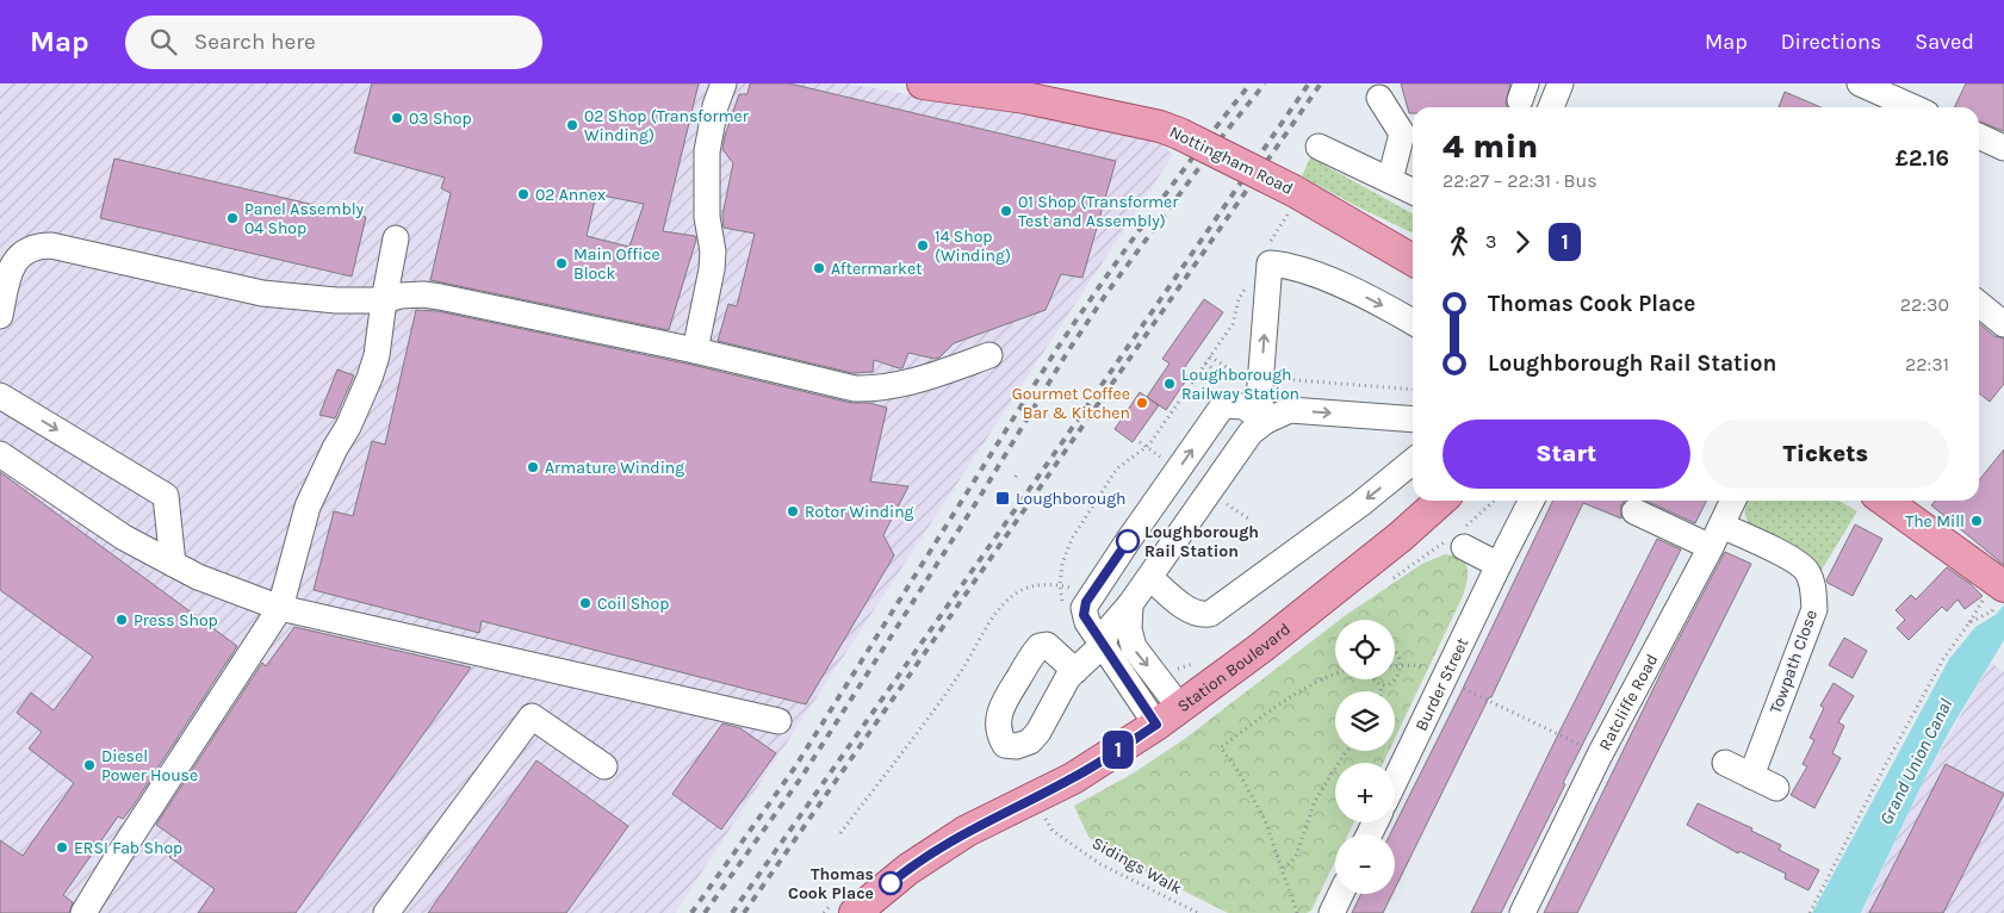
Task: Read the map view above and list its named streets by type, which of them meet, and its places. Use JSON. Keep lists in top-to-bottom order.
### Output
{
  "streets": {
    "main road": ["Nottingham Road", "Station Boulevard"],
    "street": ["Towpath Close", "Burder Street", "Ratcliffe Road"],
    "path": ["Sidings Walk"]
  },
  "crossings": [
    ["Towpath Close", "Ratcliffe Road"]
  ],
  "water": ["Grand Union Canal"],
  "places": {
    "other": [
      "03 Shop",
      "02 Shop (Transformer Winding)",
      "02 Annex",
      "01 Shop (Transformer Test and Assembly)",
      "Panel Assembly 04 Shop",
      "14 Shop (Winding)",
      "Main Office Block",
      "Aftermarket",
      "Loughborough Railway Station",
      "Gourmet Coffee Bar & Kitchen",
      "Armature Winding",
      "Rotor Winding",
      "The Mill",
      "Loughborough Rail Station",
      "Coil Shop",
      "Press Shop",
      "Diesel Power House",
      "ERSI Fab Shop",
      "Thomas Cook Place"
    ],
    "transit": ["Loughborough"]
  },
  "lines": ["bus line 1"],
  "page": {
    "header": "Map",
    "search": "Search here",
    "nav": ["Map", "Directions", "Saved"],
    "on_map": "1",
    "heading": ["4 min", "22:27 – 22:31 · Bus", "£2.16"],
    "legs": ["3", "1"],
    "list": [
      {
        "name": "Thomas Cook Place",
        "value": "22:30"
      },
      {
        "name": "Loughborough Rail Station",
        "value": "22:31"
      }
    ],
    "buttons": ["Start", "Tickets"],
    "map_buttons": ["+", "−"]
  }
}
